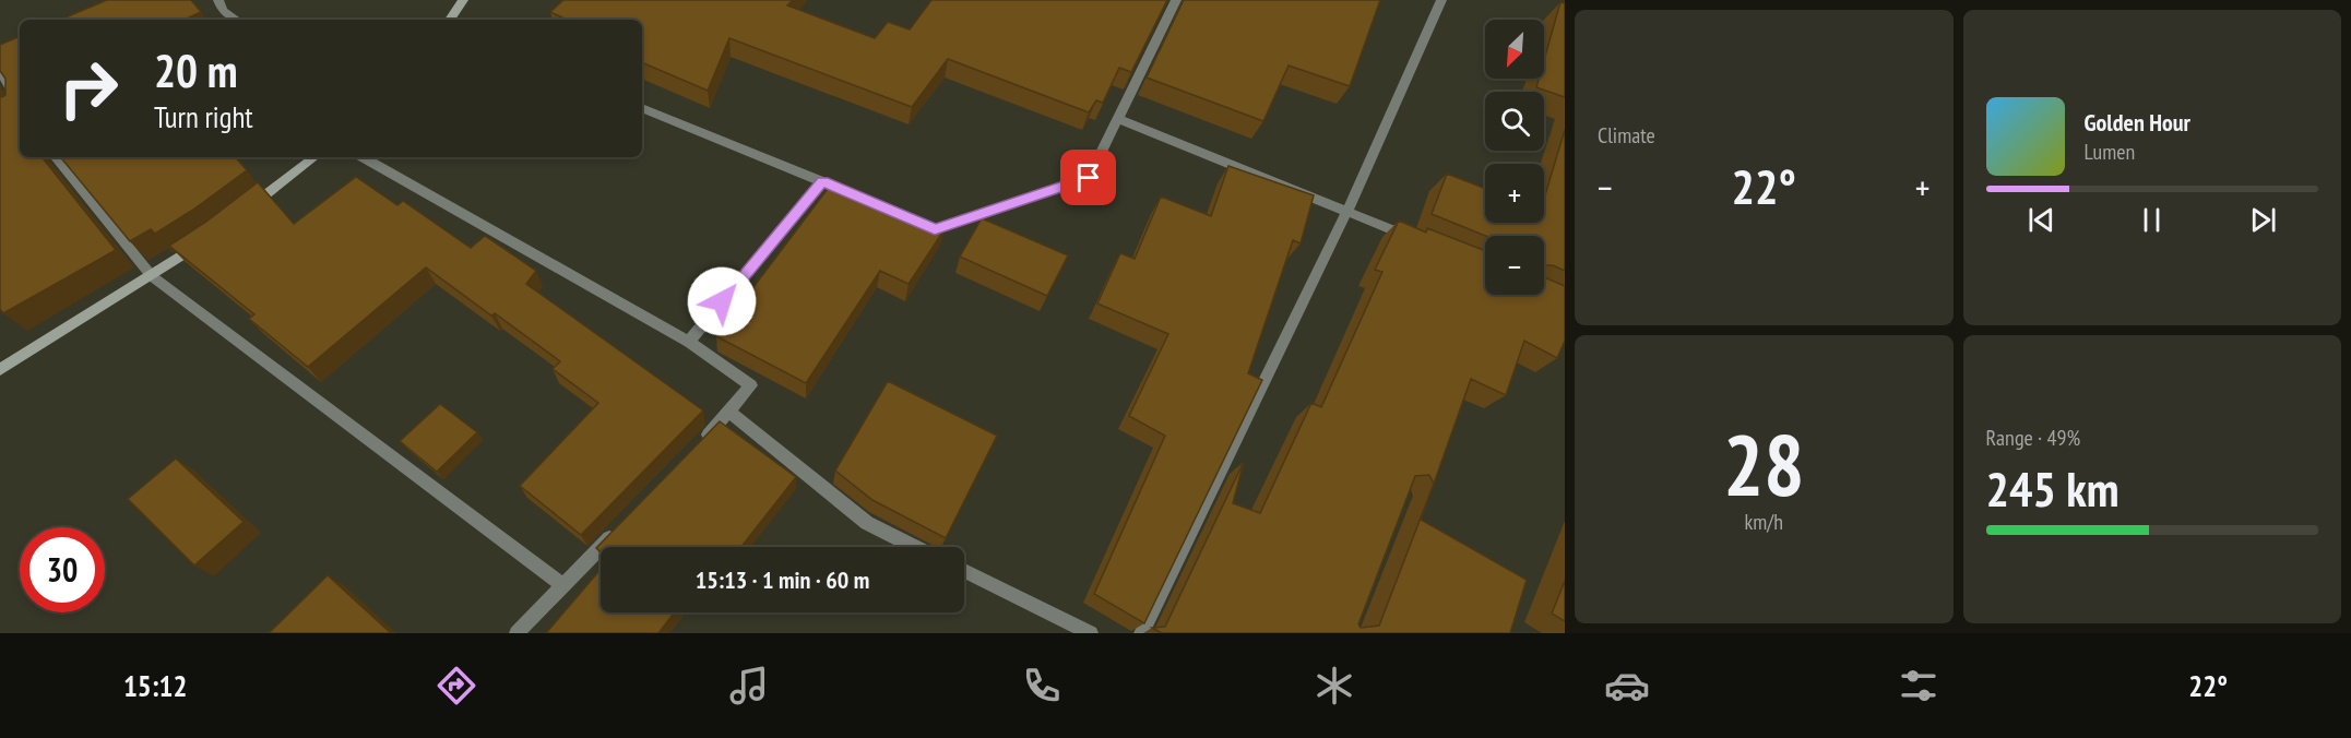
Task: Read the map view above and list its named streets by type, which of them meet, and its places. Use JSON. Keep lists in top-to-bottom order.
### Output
{
  "north": "bottom left",
  "page": {
    "tile": [
      "Climate",
      ["28", "km/h"],
      ["Range · 49%", "245 km"]
    ],
    "map_buttons": ["+", "−"],
    "turn": ["20 m", "Turn right"],
    "song": ["Golden Hour", "Lumen"],
    "heat": ["−", "22°", "+"],
    "limit": "30",
    "trip": "15:13 · 1 min · 60 m",
    "tabs": ["15:12", "22°"]
  }
}
